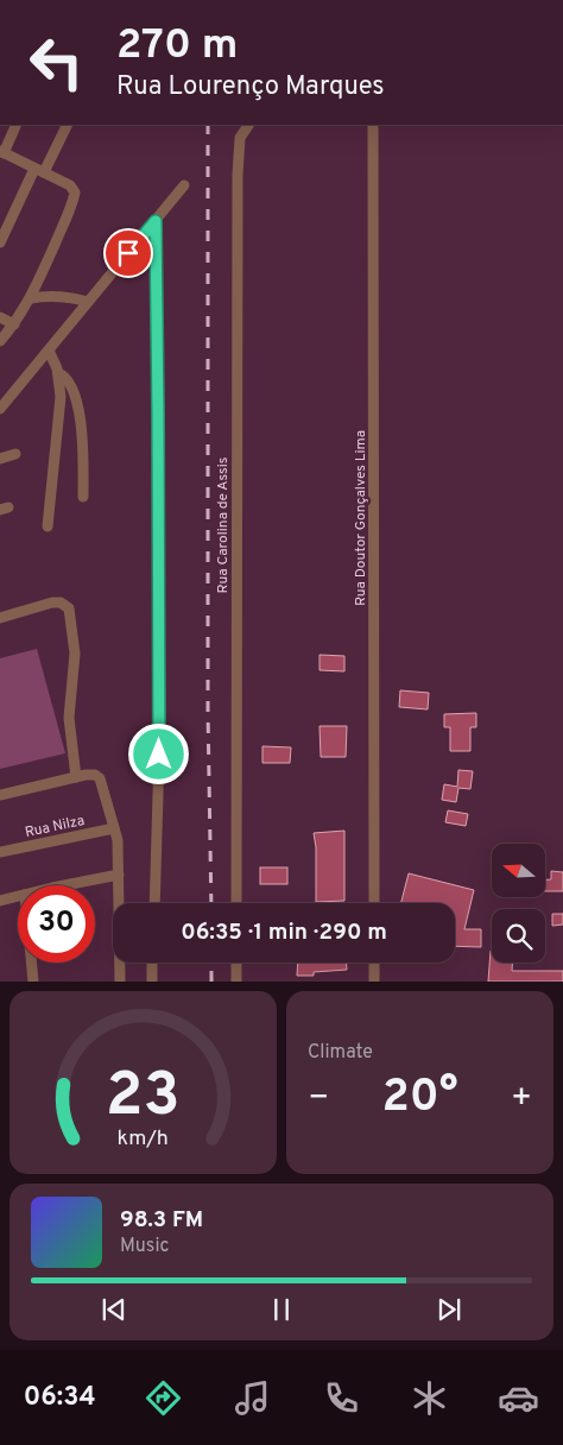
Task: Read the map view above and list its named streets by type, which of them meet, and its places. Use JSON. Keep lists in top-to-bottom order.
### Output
{
  "streets": {
    "street": ["Rua Doutor Gonçalves Lima", "Rua Carolina de Assis", "Rua Nilza"]
  },
  "north": "left",
  "page": {
    "turn": ["270 m", "Rua Lourenço Marques"],
    "limit": "30",
    "trip": "06:35 · 1 min · 290 m",
    "tile": "Climate",
    "heat": ["−", "20°", "+"],
    "song": ["98.3 FM", "Music"],
    "tabs": "06:34",
    "gauge": ["23", "km/h"]
  }
}
